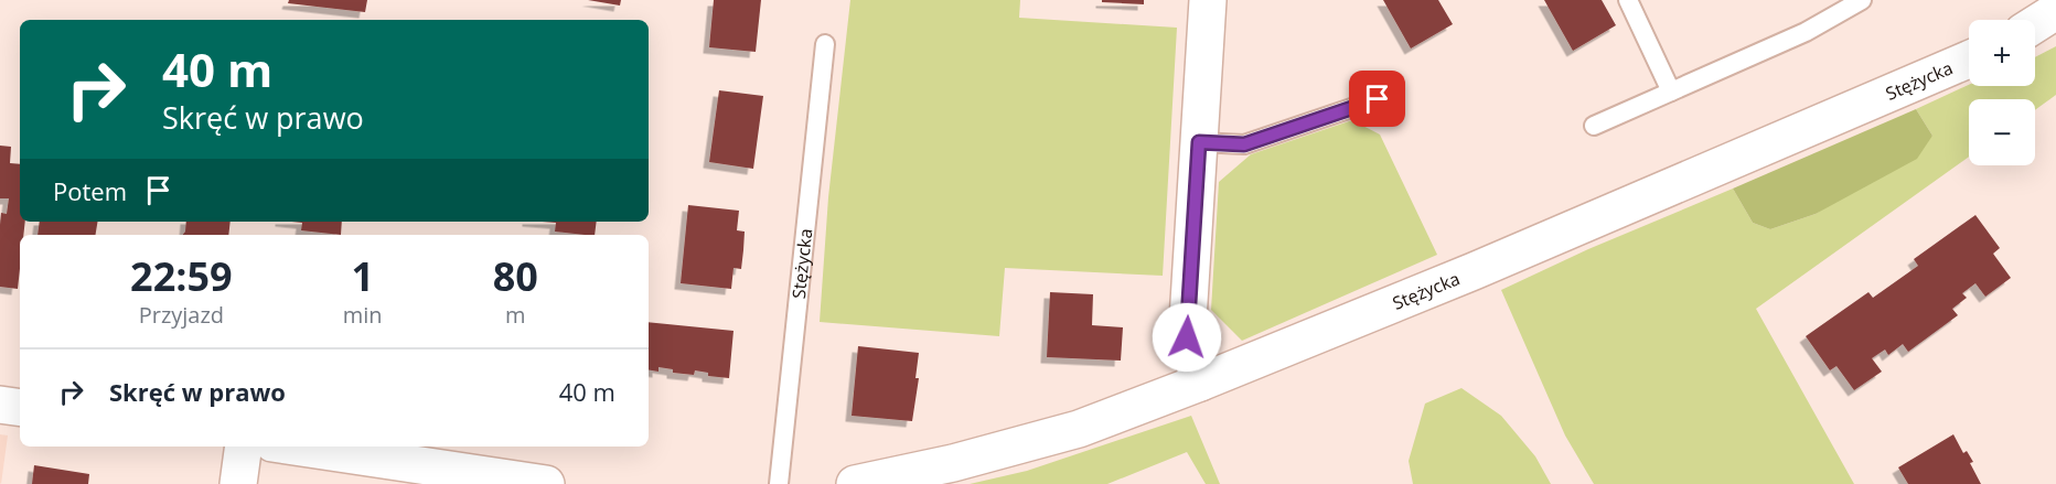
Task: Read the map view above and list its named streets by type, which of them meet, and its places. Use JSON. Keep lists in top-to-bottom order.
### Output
{
  "streets": {
    "street": ["Stężycka"]
  },
  "page": {
    "map_buttons": ["+", "−"],
    "turn": ["40 m", "Skręć w prawo"],
    "then": "Potem",
    "eta": [
      "22:59",
      "Przyjazd",
      "1",
      "min",
      "80",
      "m"
    ],
    "list": [
      {
        "name": "Skręć w prawo",
        "value": "40 m"
      }
    ]
  }
}
